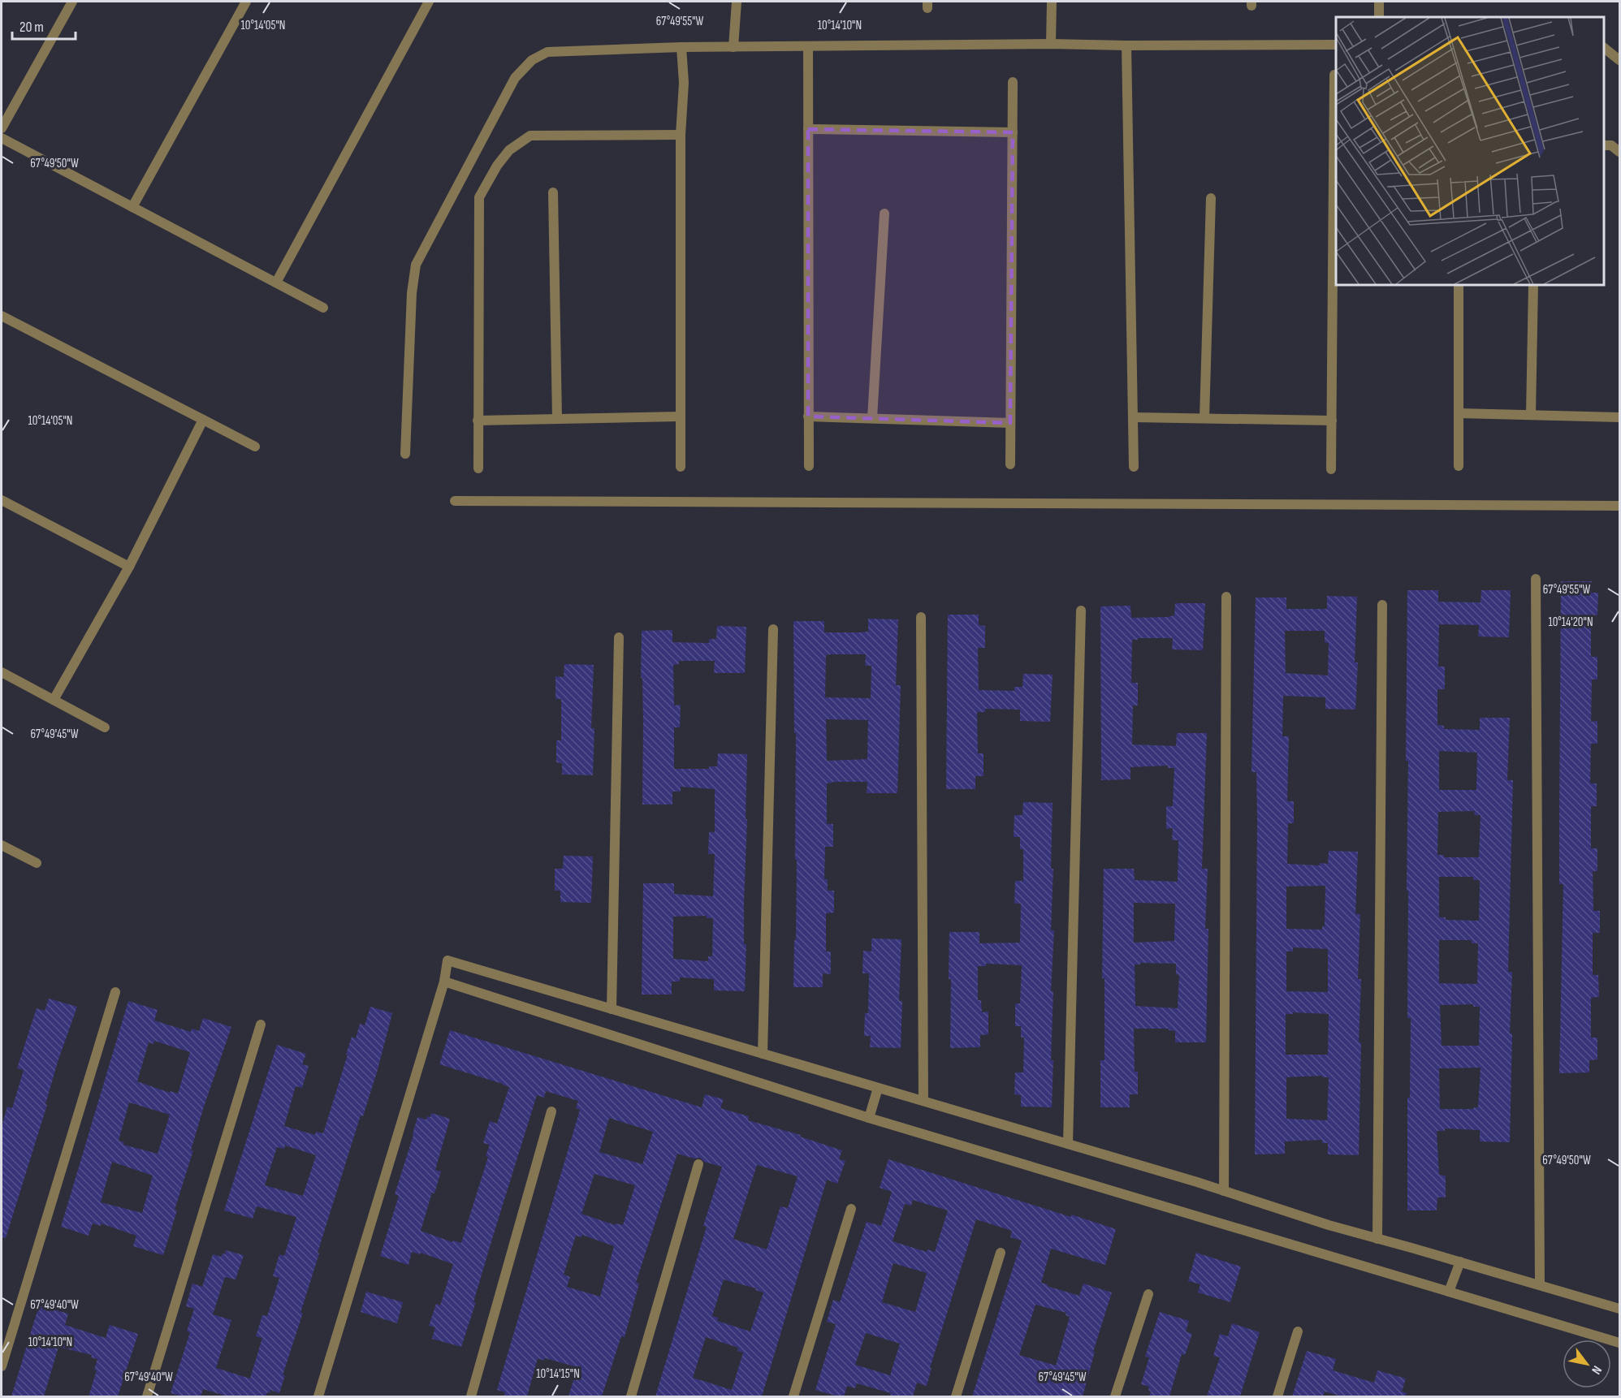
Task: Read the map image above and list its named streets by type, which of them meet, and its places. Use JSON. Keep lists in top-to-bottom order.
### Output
{
  "scale_bar": "20 m",
  "north": "bottom right",
  "coordinates": [
    "67°49'55\"W",
    "10°14'05\"N",
    "10°14'10\"N",
    "67°49'50\"W",
    "10°14'20\"N",
    "67°49'45\"W",
    "67°49'40\"W",
    "10°14'15\"N"
  ]
}
